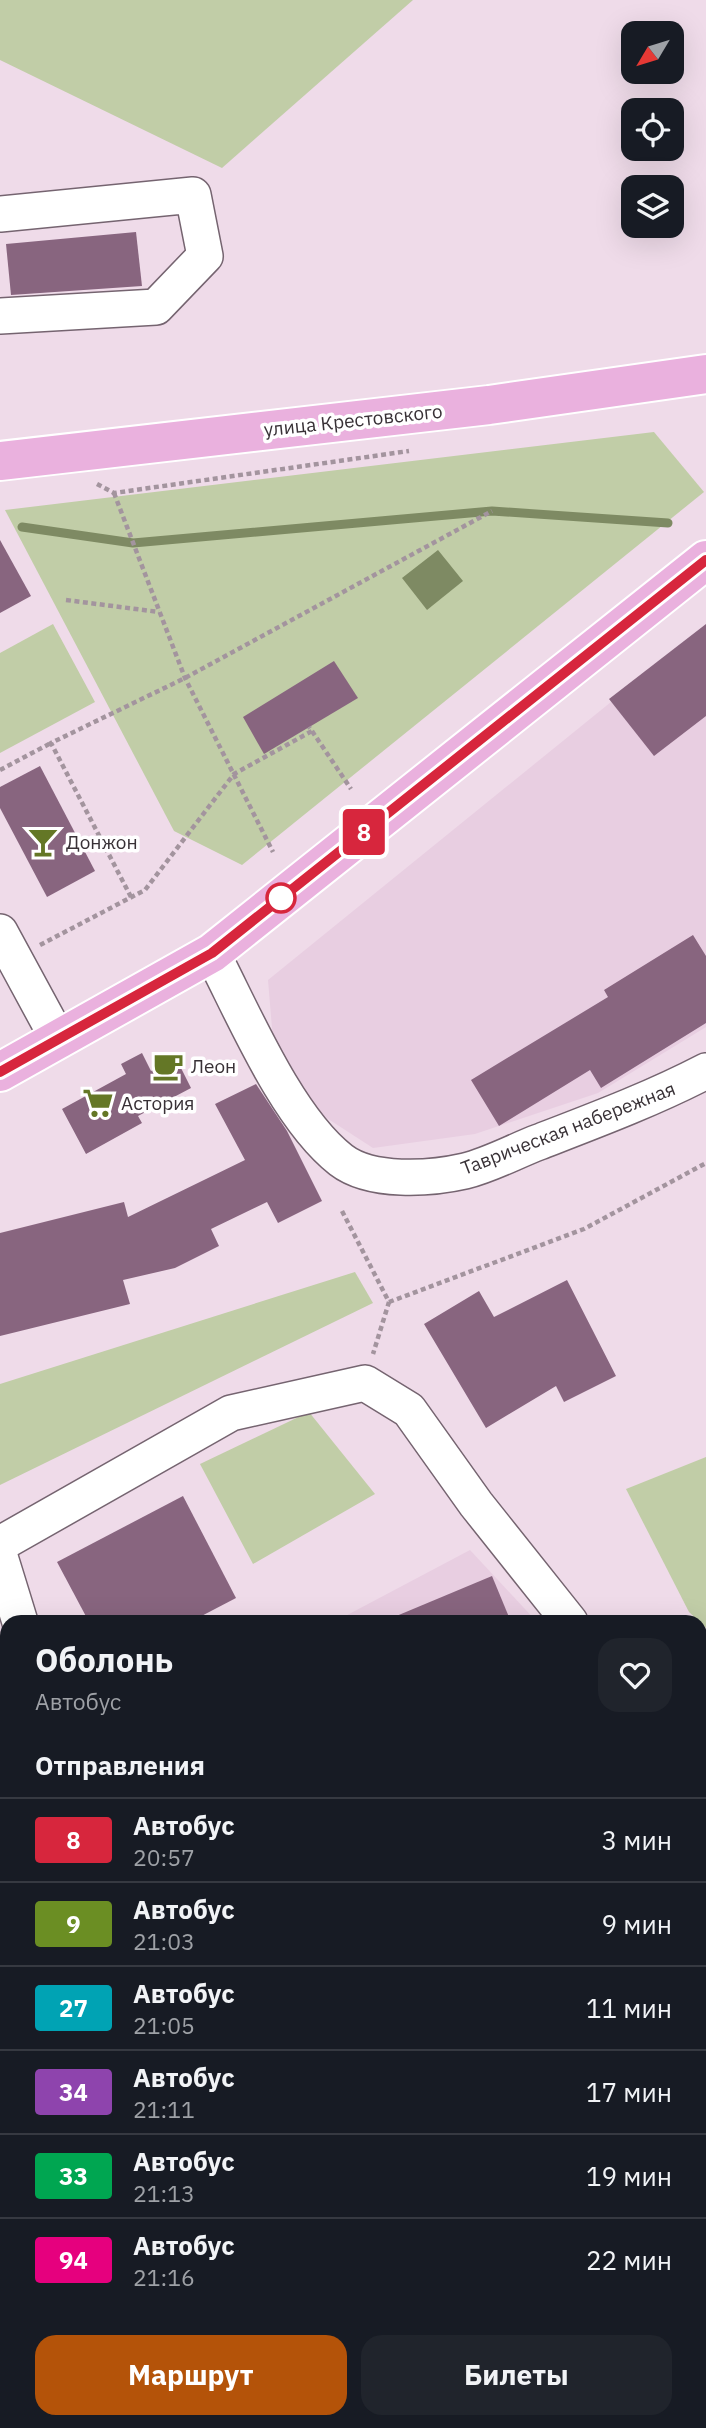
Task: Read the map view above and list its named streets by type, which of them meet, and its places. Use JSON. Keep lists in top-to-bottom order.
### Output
{
  "streets": {
    "main road": ["улица Крестовского"],
    "street": ["Таврическая набережная"]
  },
  "places": {
    "bar": ["Донжон"],
    "cafe": ["Леон"],
    "supermarket": ["Астория"]
  },
  "lines": ["bus line 8"],
  "north": "bottom left",
  "page": {
    "on_map": "8",
    "heading": [
      ["Оболонь", "Автобус"],
      "Отправления"
    ],
    "list": [
      {
        "mark": "8",
        "name": "Автобус",
        "note": "20:57",
        "value": "3 мин"
      },
      {
        "mark": "9",
        "name": "Автобус",
        "note": "21:03",
        "value": "9 мин"
      },
      {
        "mark": "27",
        "name": "Автобус",
        "note": "21:05",
        "value": "11 мин"
      },
      {
        "mark": "34",
        "name": "Автобус",
        "note": "21:11",
        "value": "17 мин"
      },
      {
        "mark": "33",
        "name": "Автобус",
        "note": "21:13",
        "value": "19 мин"
      },
      {
        "mark": "94",
        "name": "Автобус",
        "note": "21:16",
        "value": "22 мин"
      }
    ],
    "buttons": ["Маршрут", "Билеты"]
  }
}
